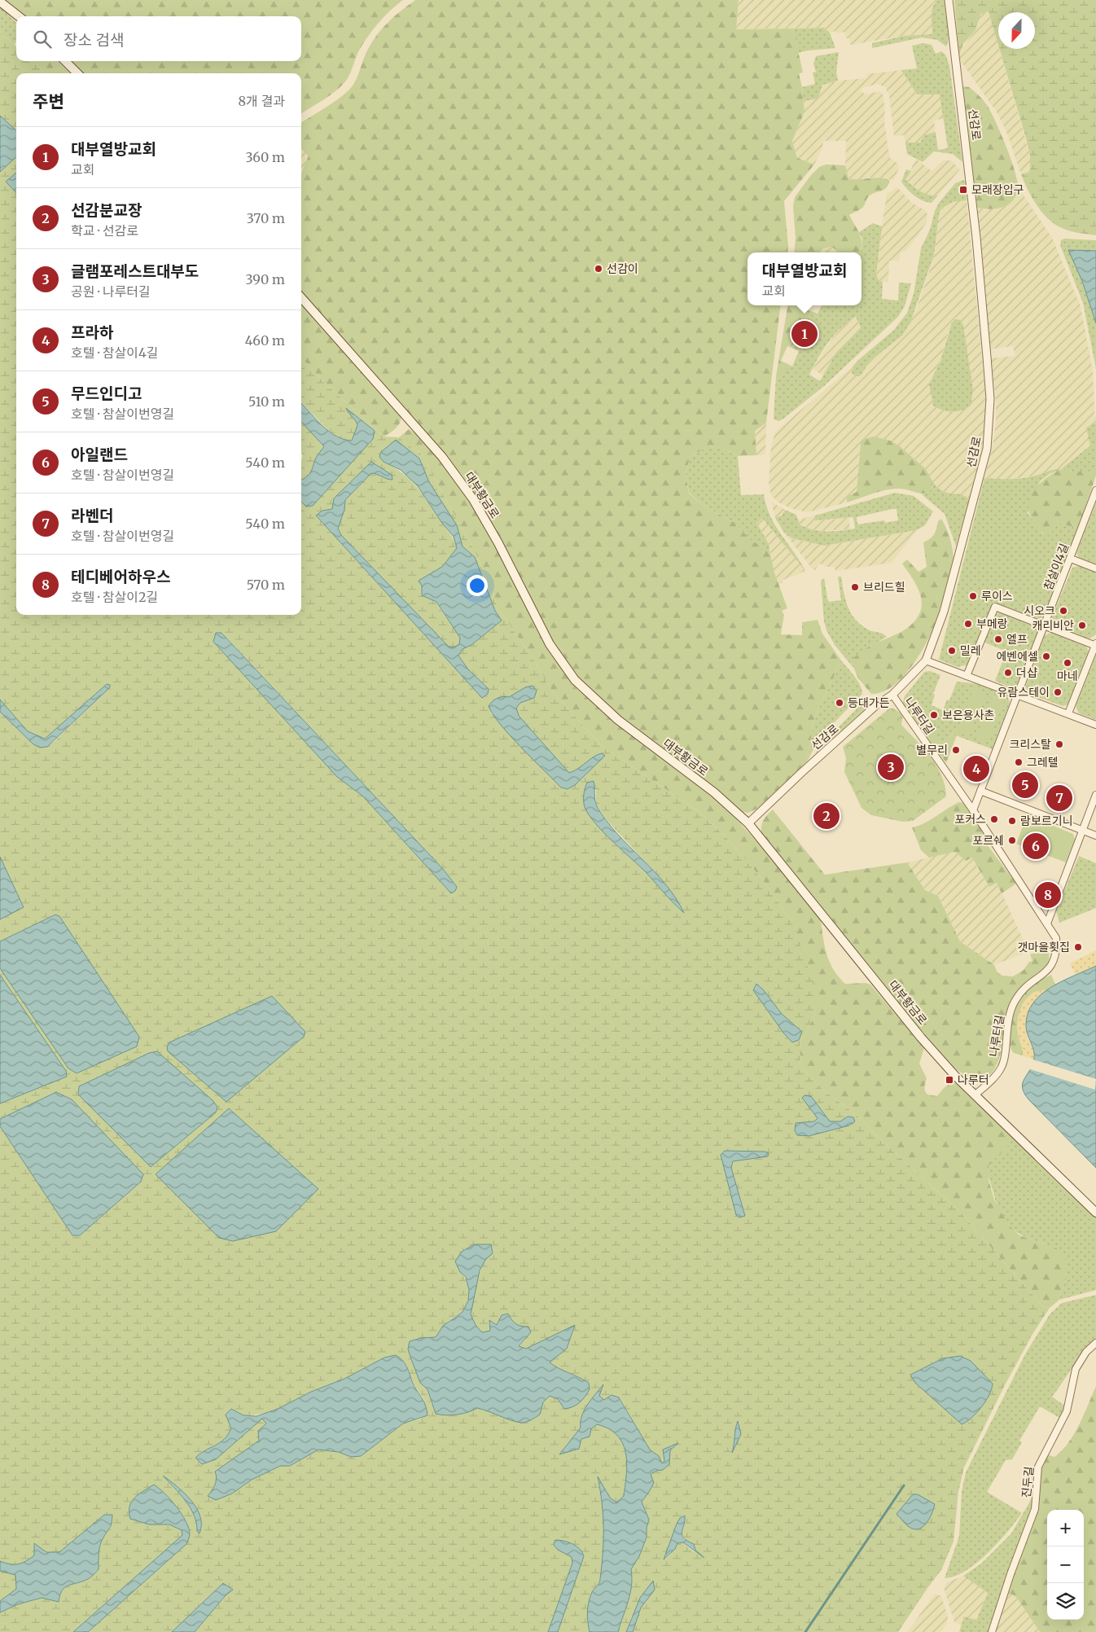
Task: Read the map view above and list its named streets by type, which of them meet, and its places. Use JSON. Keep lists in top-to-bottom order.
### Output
{
  "streets": {
    "main road": ["대부황금로"],
    "street": [
      "선감로",
      "참살이4길",
      "나루터길",
      "진두길"
    ]
  },
  "crossings": [
    ["선감로", "대부황금로"],
    ["선감로", "나루터길"],
    ["대부황금로", "나루터길"],
    ["참살이4길", "나루터길"]
  ],
  "places": {
    "transit": ["모래장입구", "나루터"],
    "other": [
      "선감이",
      "브리드힐",
      "루이스",
      "시오크",
      "부메랑",
      "캐리비안",
      "엘프",
      "밀레",
      "에벤에셀",
      "마네",
      "더샵",
      "유람스테이",
      "등대가든",
      "보은용사촌",
      "크리스탈",
      "별무리",
      "그레텔",
      "포커스",
      "람보르기니",
      "포르쉐",
      "갯마을횟집"
    ]
  },
  "north": "bottom",
  "page": {
    "search": "장소 검색",
    "heading": ["주변", "8개 결과"],
    "list": [
      {
        "mark": "1",
        "name": "대부열방교회",
        "note": "교회",
        "value": "360 m"
      },
      {
        "mark": "2",
        "name": "선감분교장",
        "note": "학교 · 선감로",
        "value": "370 m"
      },
      {
        "mark": "3",
        "name": "글램포레스트대부도",
        "note": "공원 · 나루터길",
        "value": "390 m"
      },
      {
        "mark": "4",
        "name": "프라하",
        "note": "호텔 · 참살이4길",
        "value": "460 m"
      },
      {
        "mark": "5",
        "name": "무드인디고",
        "note": "호텔 · 참살이번영길",
        "value": "510 m"
      },
      {
        "mark": "6",
        "name": "아일랜드",
        "note": "호텔 · 참살이번영길",
        "value": "540 m"
      },
      {
        "mark": "7",
        "name": "라벤더",
        "note": "호텔 · 참살이번영길",
        "value": "540 m"
      },
      {
        "mark": "8",
        "name": "테디베어하우스",
        "note": "호텔 · 참살이2길",
        "value": "570 m"
      }
    ],
    "popup": ["대부열방교회", "교회"],
    "pins": [
      "1",
      "3",
      "4",
      "5",
      "7",
      "2",
      "6",
      "8"
    ],
    "map_buttons": ["+", "−"]
  }
}
